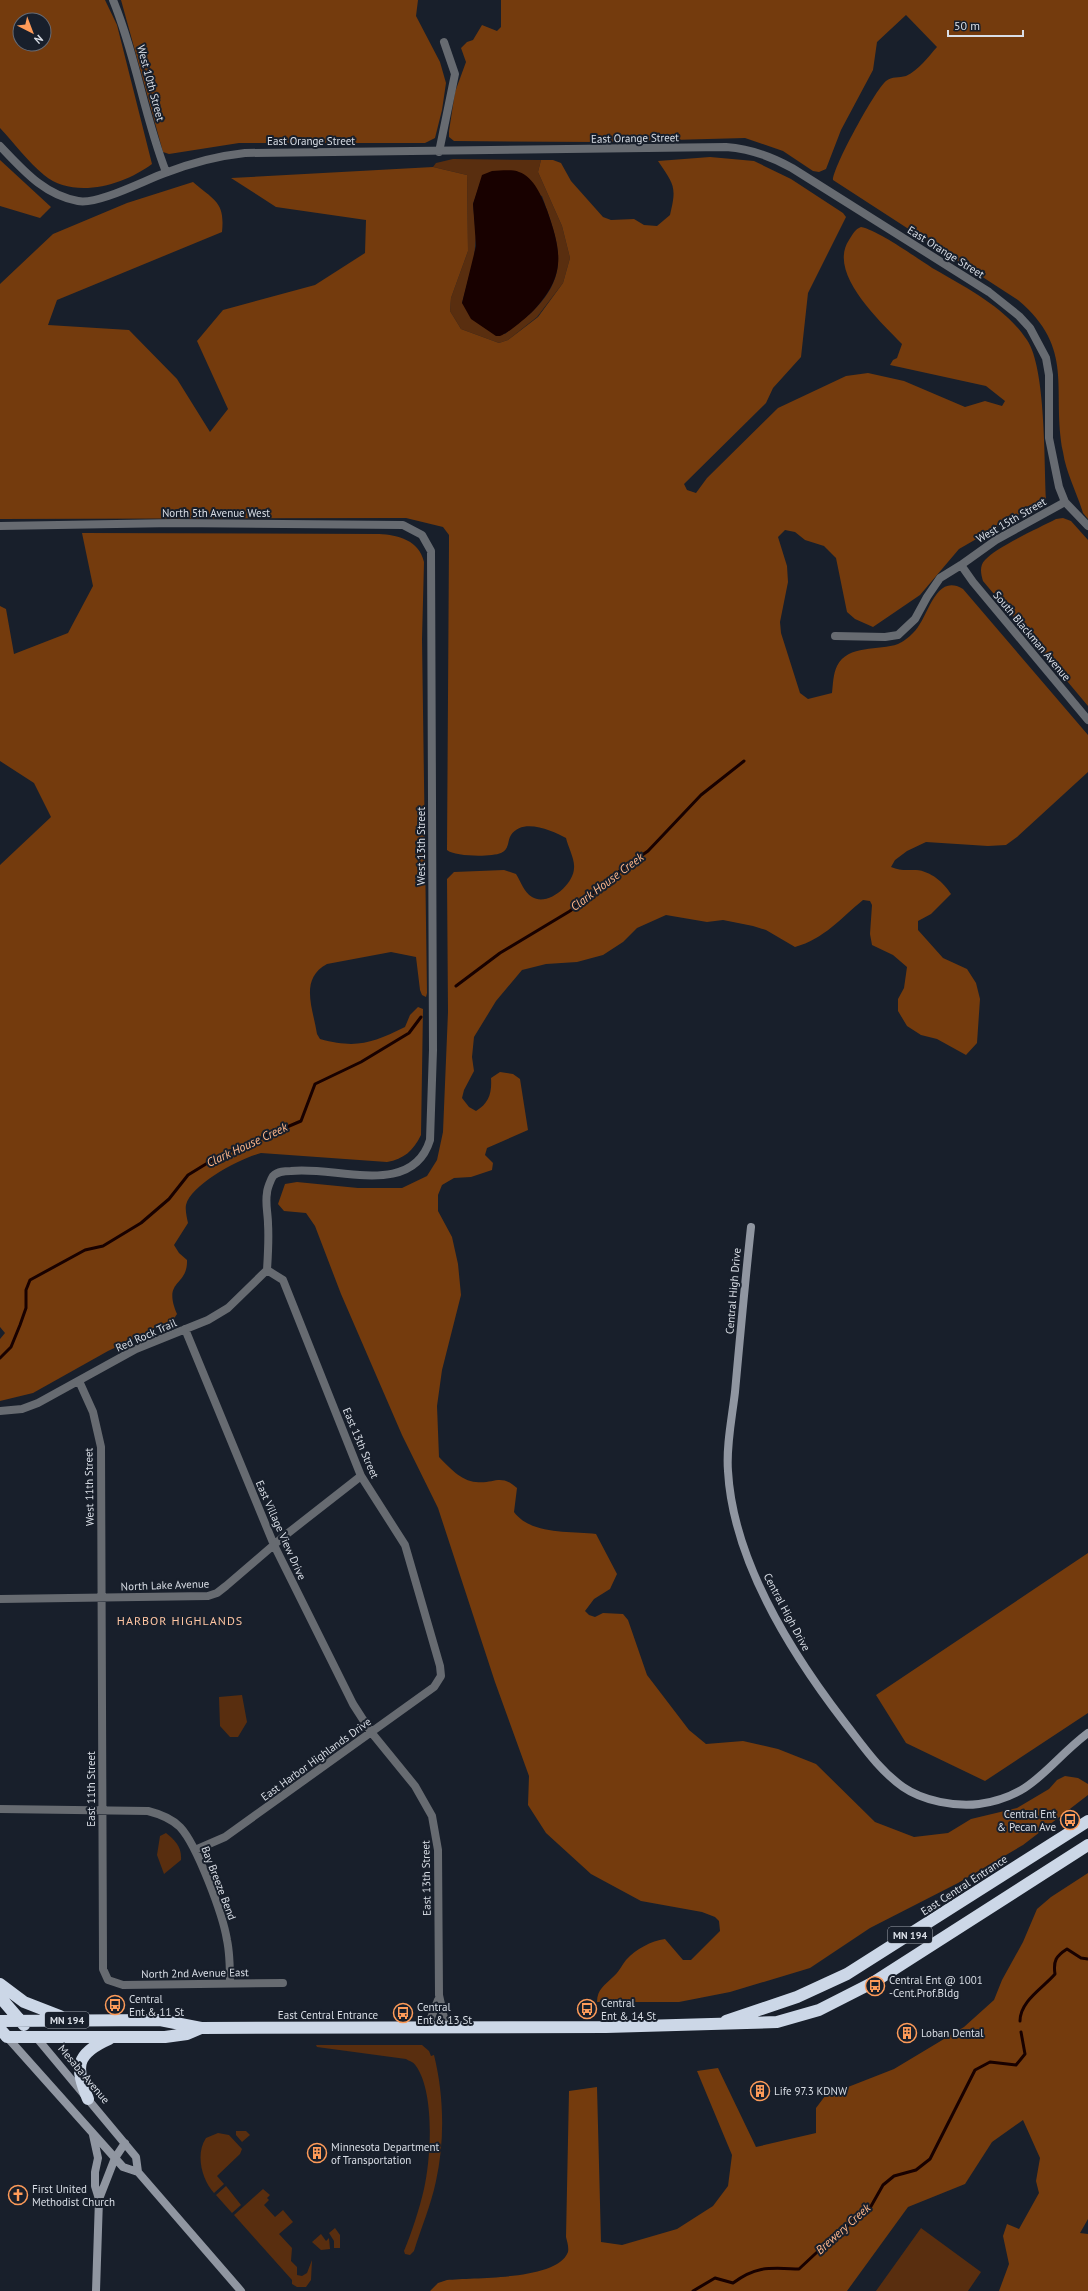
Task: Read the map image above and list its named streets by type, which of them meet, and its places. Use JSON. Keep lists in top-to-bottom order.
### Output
{
  "streets": {
    "highway": ["East Central Entrance", "MN 194", "Mesaba Avenue"],
    "street": [
      "West 10th Street",
      "East Orange Street",
      "North 5th Avenue West",
      "West 15th Street",
      "South Blackman Avenue",
      "West 13th Street",
      "Central High Drive",
      "Red Rock Trail",
      "East 13th Street",
      "West 11th Street",
      "East Village View Drive",
      "North Lake Avenue",
      "East Harbor Highlands Drive",
      "East 11th Street",
      "Bay Breeze Bend",
      "North 2nd Avenue East"
    ]
  },
  "crossings": [
    ["West 10th Street", "East Orange Street"],
    ["East Orange Street", "West 15th Street"],
    ["North 5th Avenue West", "West 13th Street"],
    ["West 15th Street", "South Blackman Avenue"],
    ["West 13th Street", "Red Rock Trail"],
    ["West 13th Street", "East 13th Street"],
    ["Red Rock Trail", "East 13th Street"],
    ["Red Rock Trail", "West 11th Street"],
    ["Red Rock Trail", "East Village View Drive"],
    ["East 13th Street", "East Village View Drive"],
    ["East 13th Street", "North Lake Avenue"],
    ["East 13th Street", "East Harbor Highlands Drive"],
    ["East 13th Street", "East Central Entrance"],
    ["West 11th Street", "North Lake Avenue"],
    ["West 11th Street", "East 11th Street"],
    ["East Village View Drive", "North Lake Avenue"],
    ["East Village View Drive", "East Harbor Highlands Drive"],
    ["North Lake Avenue", "East 11th Street"],
    ["East Harbor Highlands Drive", "Bay Breeze Bend"],
    ["East 11th Street", "Bay Breeze Bend"],
    ["East 11th Street", "North 2nd Avenue East"],
    ["Bay Breeze Bend", "North 2nd Avenue East"],
    ["East Central Entrance", "MN 194"],
    ["East Central Entrance", "Mesaba Avenue"]
  ],
  "districts": ["HARBOR HIGHLANDS"],
  "water": ["Clark House Creek", "Brewery Creek"],
  "places": {
    "bus stop": [
      "Central Ent & Pecan Ave",
      "Central Ent @ 1001 -Cent.Prof.Bldg",
      "Central Ent & 11 St",
      "Central Ent & 14 St",
      "Central Ent & 13 St"
    ],
    "building": ["Loban Dental", "Life 97.3 KDNW", "Minnesota Department of Transportation"],
    "church": ["First United Methodist Church"]
  },
  "scale_bar": "50 m",
  "north": "bottom right"
}
